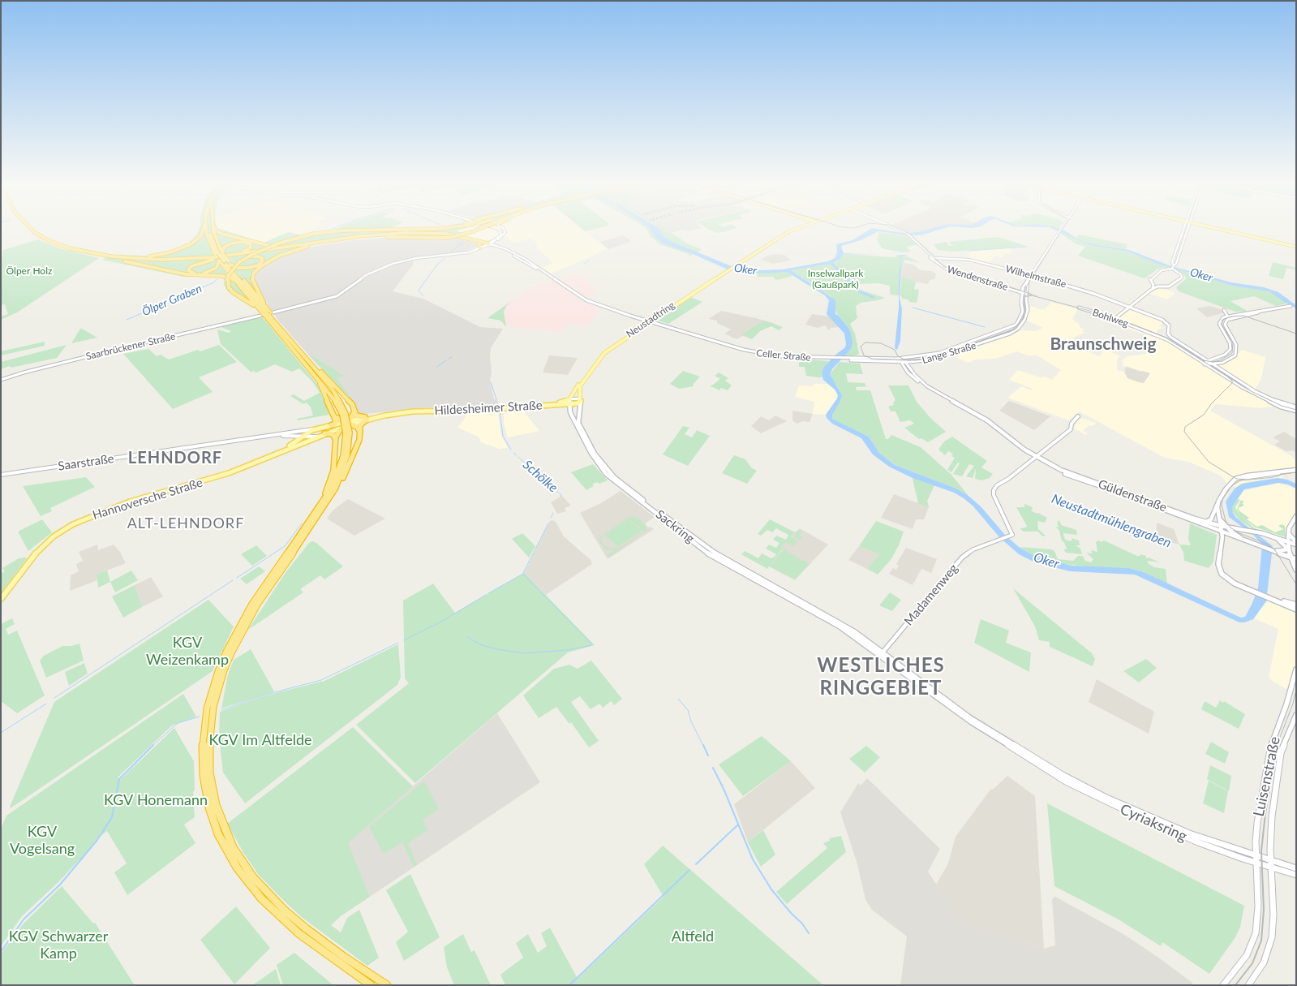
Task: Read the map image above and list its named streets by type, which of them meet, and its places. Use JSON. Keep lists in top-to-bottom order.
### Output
{
  "streets": {
    "main road": [
      "Wilhelmstraße",
      "Wendenstraße",
      "Bohlweg",
      "Neustadtring",
      "Lange Straße",
      "Celler Straße",
      "Hildesheimer Straße",
      "Güldenstraße",
      "Hannoversche Straße",
      "Sackring",
      "Luisenstraße",
      "Cyriaksring"
    ],
    "street": ["Saarbrückener Straße", "Saarstraße", "Madamenweg"]
  },
  "crossings": [
    ["Wilhelmstraße", "Bohlweg"],
    ["Neustadtring", "Celler Straße"],
    ["Saarbrückener Straße", "Celler Straße"],
    ["Lange Straße", "Celler Straße"],
    ["Lange Straße", "Güldenstraße"],
    ["Celler Straße", "Güldenstraße"],
    ["Hildesheimer Straße", "Hannoversche Straße"],
    ["Saarstraße", "Hannoversche Straße"],
    ["Luisenstraße", "Cyriaksring"]
  ],
  "districts": [
    "Braunschweig",
    "LEHNDORF",
    "ALT-LEHNDORF",
    "WESTLICHES RINGGEBIET"
  ],
  "water": [
    "Oker",
    "Ölper Graben",
    "Schölke",
    "Neustadtmühlengraben"
  ],
  "parks": [
    "Ölper Holz",
    "Inselwallpark (Gaußpark)",
    "KGV Weizenkamp",
    "KGV Im Altfelde",
    "KGV Honemann",
    "KGV Vogelsang",
    "KGV Schwarzer Kamp",
    "Altfeld"
  ]
}
